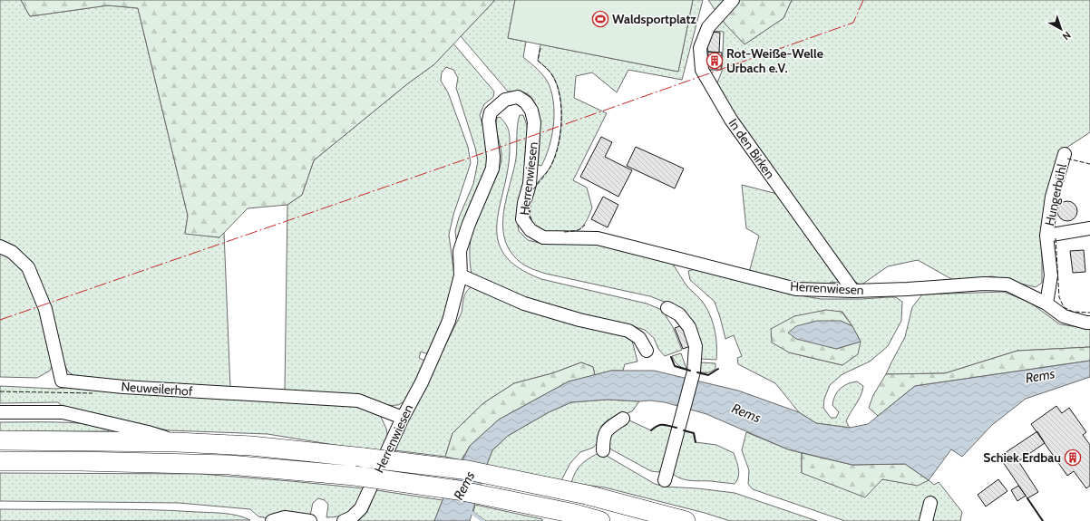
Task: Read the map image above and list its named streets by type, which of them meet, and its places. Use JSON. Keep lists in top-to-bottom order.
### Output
{
  "streets": {
    "street": [
      "In den Birken",
      "Herrenwiesen",
      "Hungerbühl",
      "Neuweilerhof"
    ]
  },
  "crossings": [
    ["In den Birken", "Herrenwiesen"],
    ["Herrenwiesen", "Hungerbühl"],
    ["Herrenwiesen", "Neuweilerhof"]
  ],
  "water": ["Rems"],
  "places": {
    "sports": ["Waldsportplatz"],
    "building": ["Rot-Weiße-Welle Urbach e.V.", "Schiek Erdbau"]
  },
  "north": "bottom right"
}
